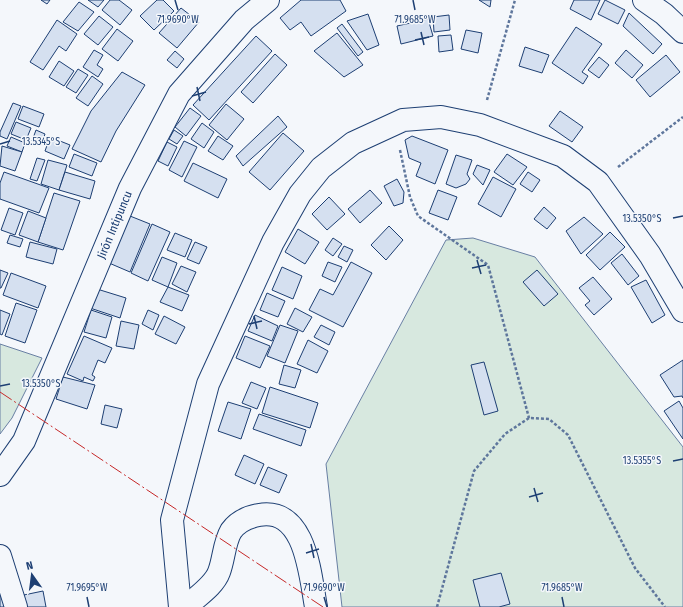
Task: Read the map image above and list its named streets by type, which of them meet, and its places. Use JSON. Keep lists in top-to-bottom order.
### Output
{
  "streets": {
    "street": ["Jirón Intipuncu"]
  },
  "north": "top",
  "coordinates": [
    "71.9690°W",
    "71.9685°W",
    "13.5345°S",
    "13.5350°S",
    "13.5355°S",
    "71.9695°W"
  ]
}
